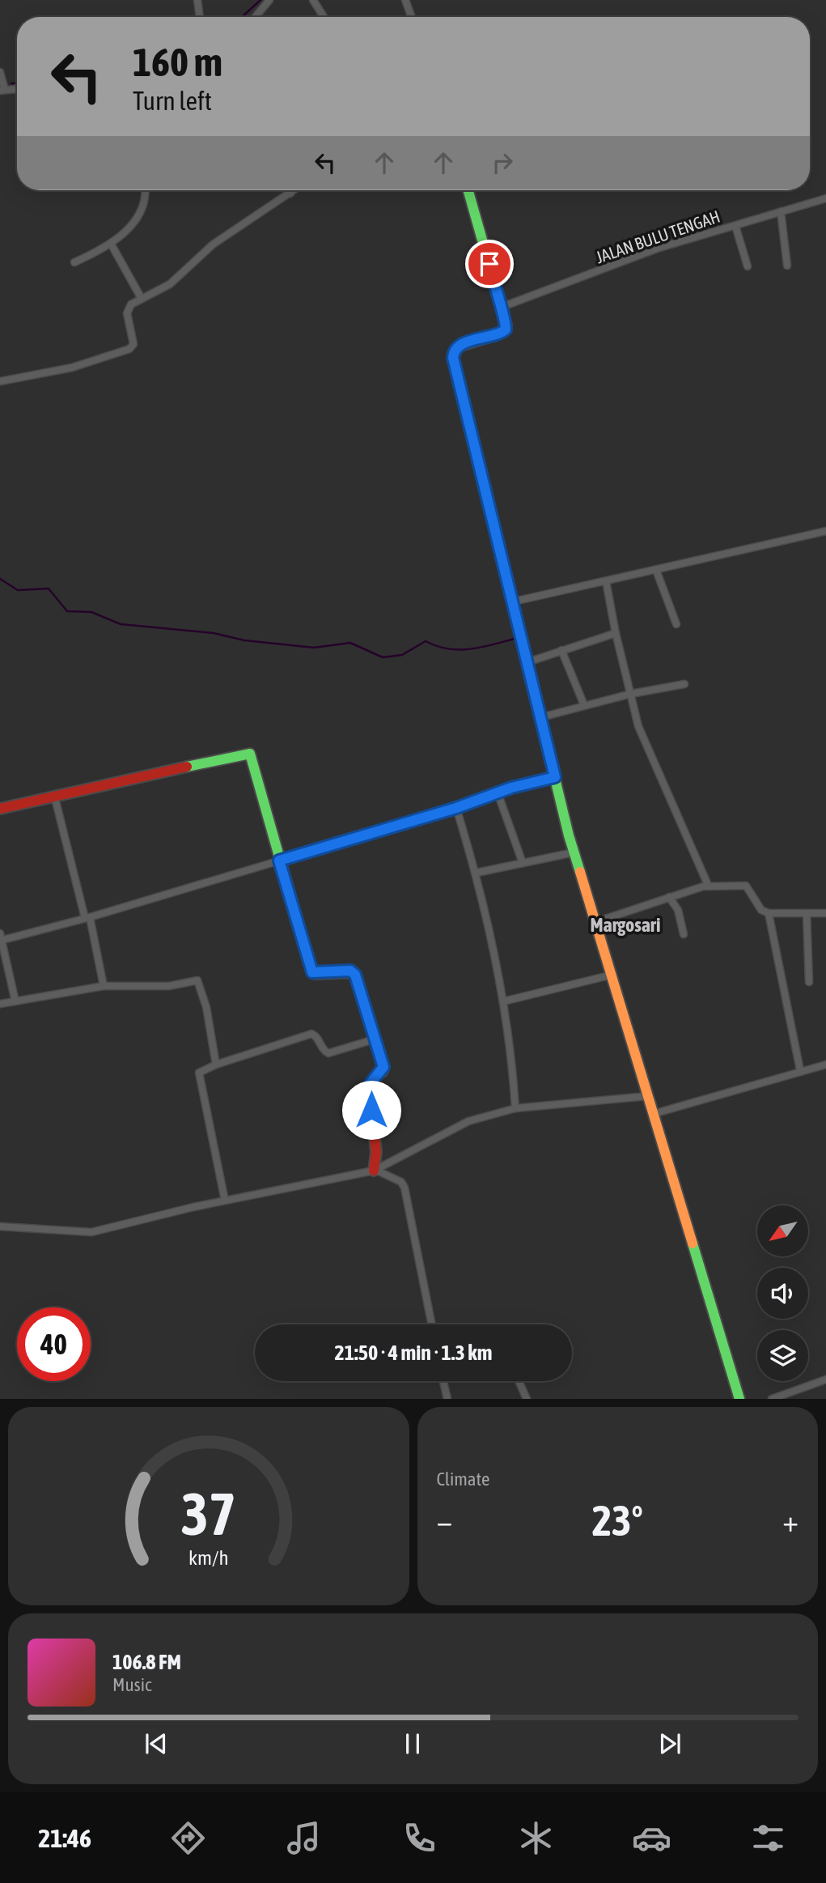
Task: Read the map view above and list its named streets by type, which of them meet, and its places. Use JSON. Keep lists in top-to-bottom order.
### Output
{
  "streets": {
    "street": ["JALAN BULU TENGAH"]
  },
  "districts": ["Margosari"],
  "north": "bottom left",
  "page": {
    "turn": ["160 m", "Turn left"],
    "limit": "40",
    "trip": "21:50 · 4 min · 1.3 km",
    "tile": "Climate",
    "heat": ["−", "23°", "+"],
    "song": ["106.8 FM", "Music"],
    "tabs": "21:46",
    "gauge": ["37", "km/h"]
  }
}
